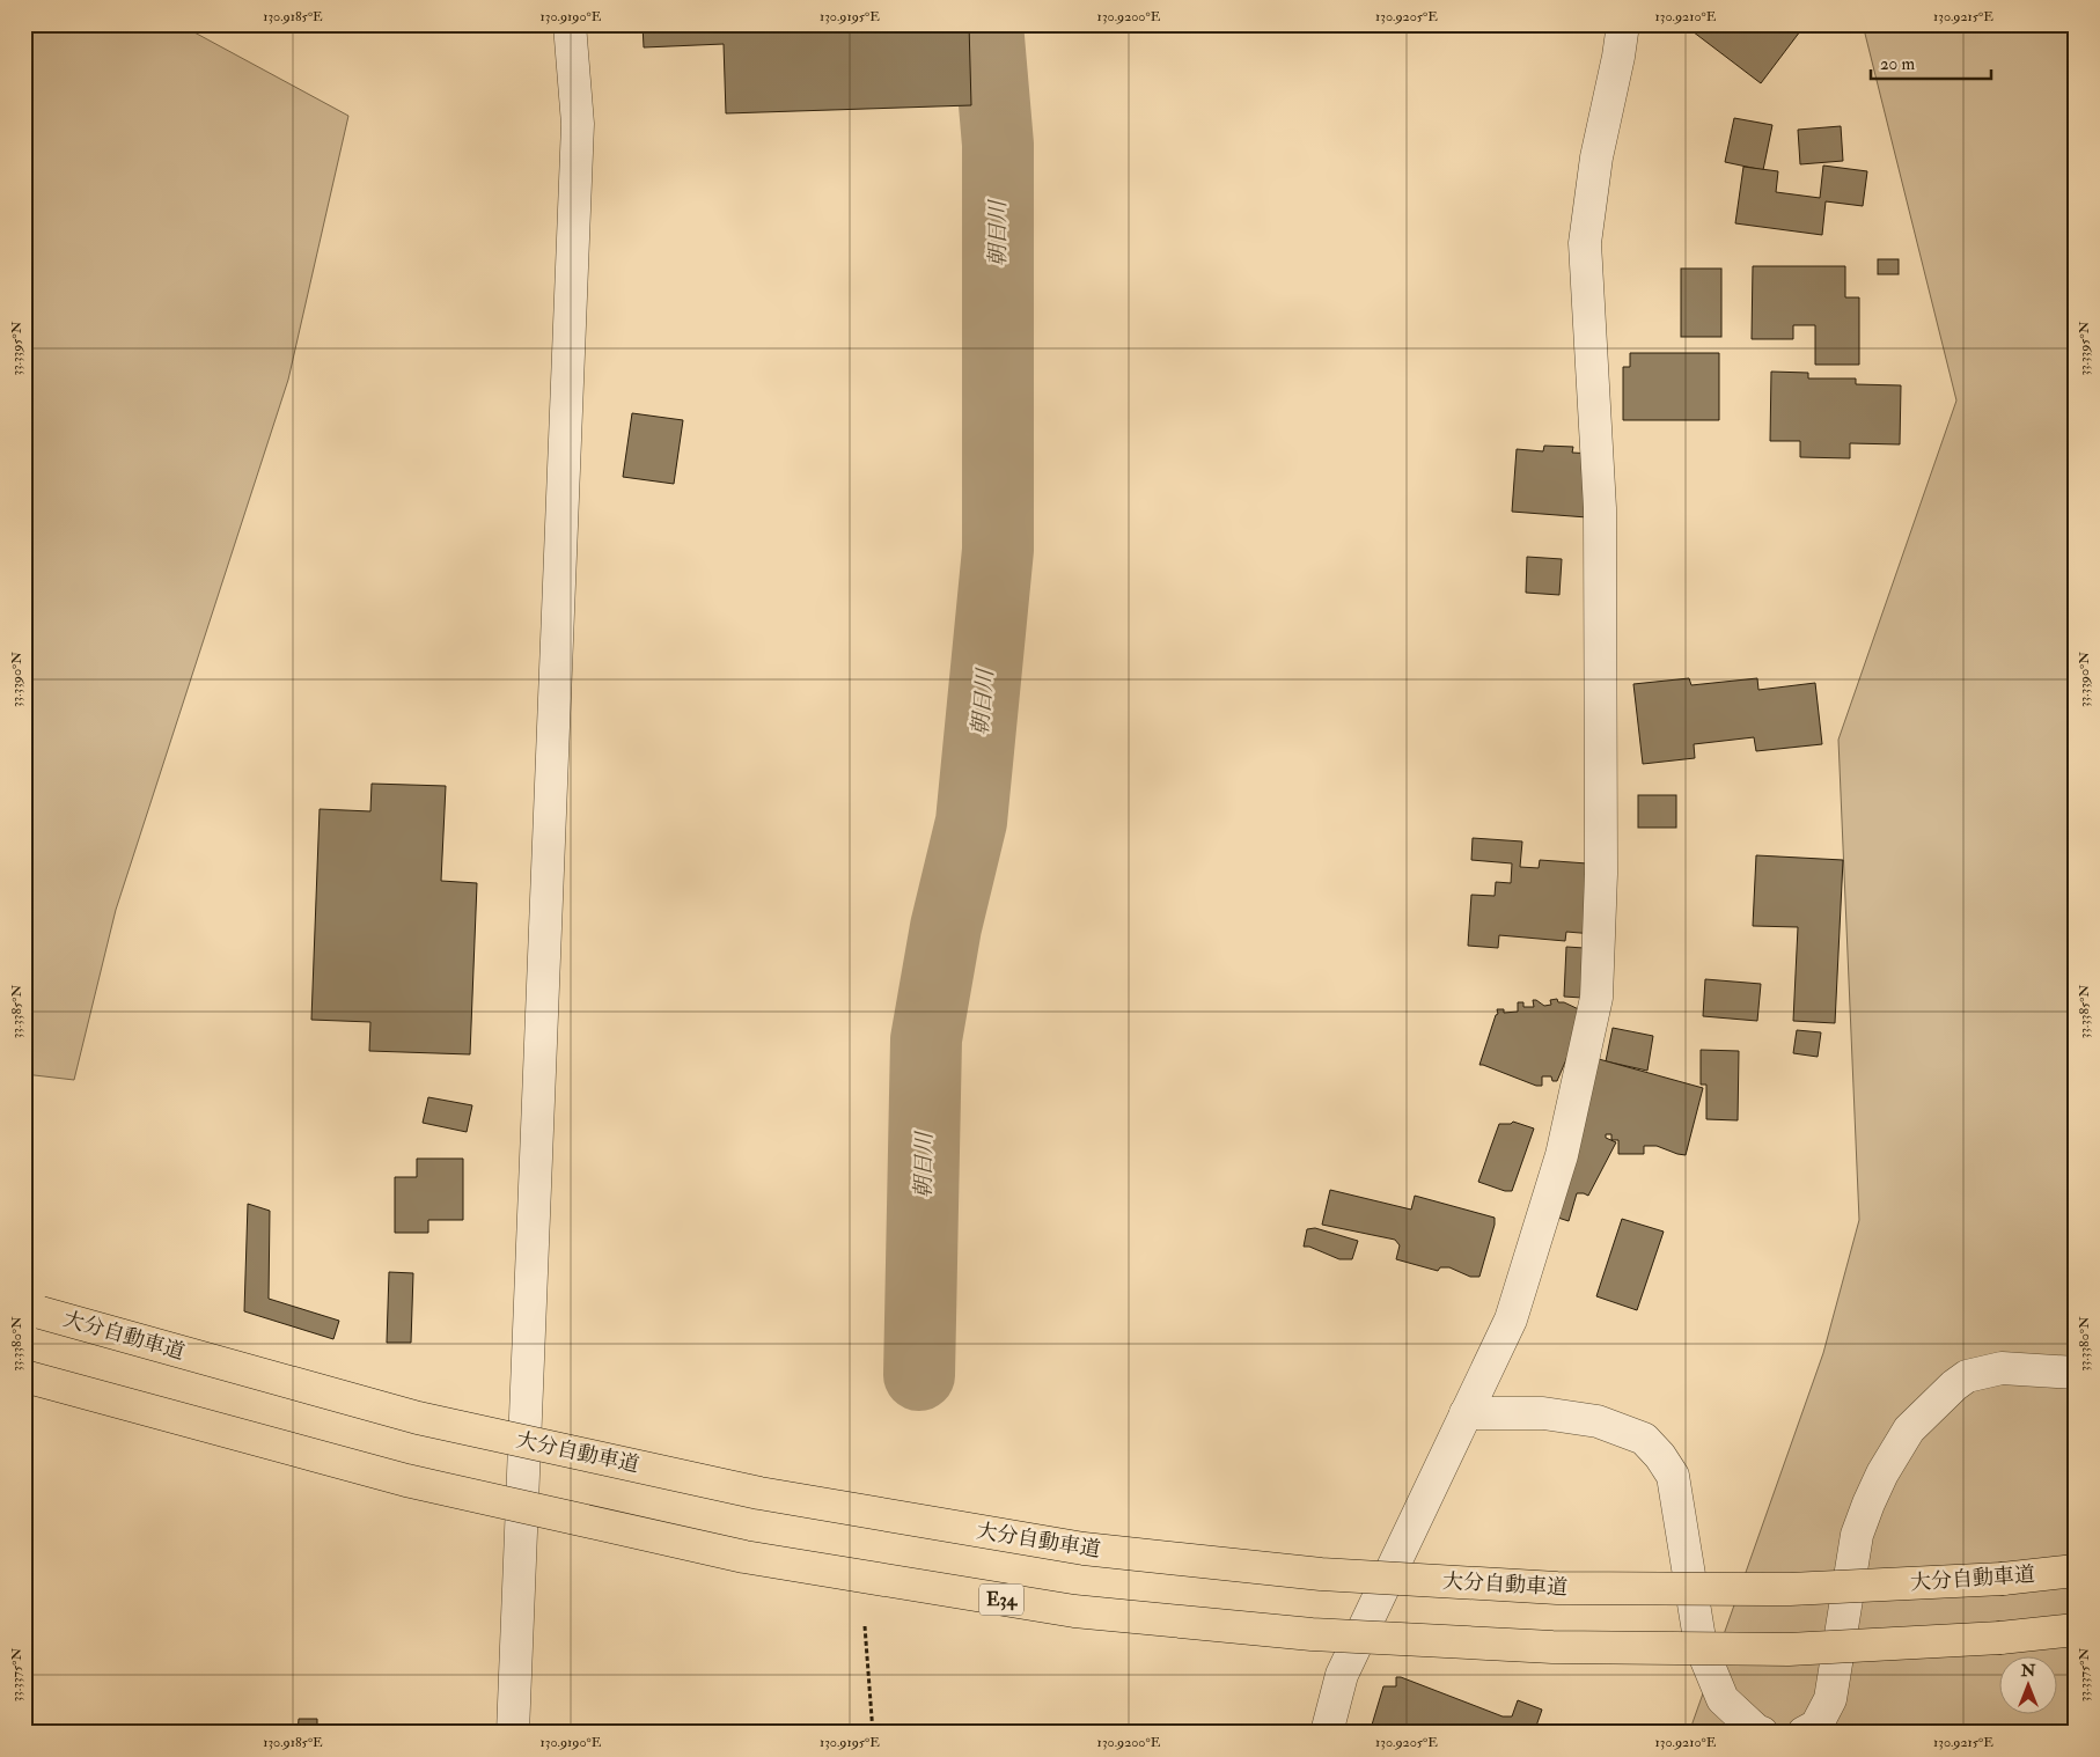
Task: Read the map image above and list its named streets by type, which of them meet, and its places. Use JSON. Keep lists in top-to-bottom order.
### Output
{
  "streets": {
    "highway": ["大分自動車道", "E34"]
  },
  "water": ["朝日川"],
  "scale_bar": "20 m",
  "north": "top",
  "coordinates": [
    "130.9185°E",
    "130.9190°E",
    "130.9195°E",
    "130.9200°E",
    "130.9205°E",
    "130.9210°E",
    "130.9215°E",
    "33.3395°N",
    "33.3390°N",
    "33.3385°N",
    "33.3380°N",
    "33.3375°N"
  ]
}
